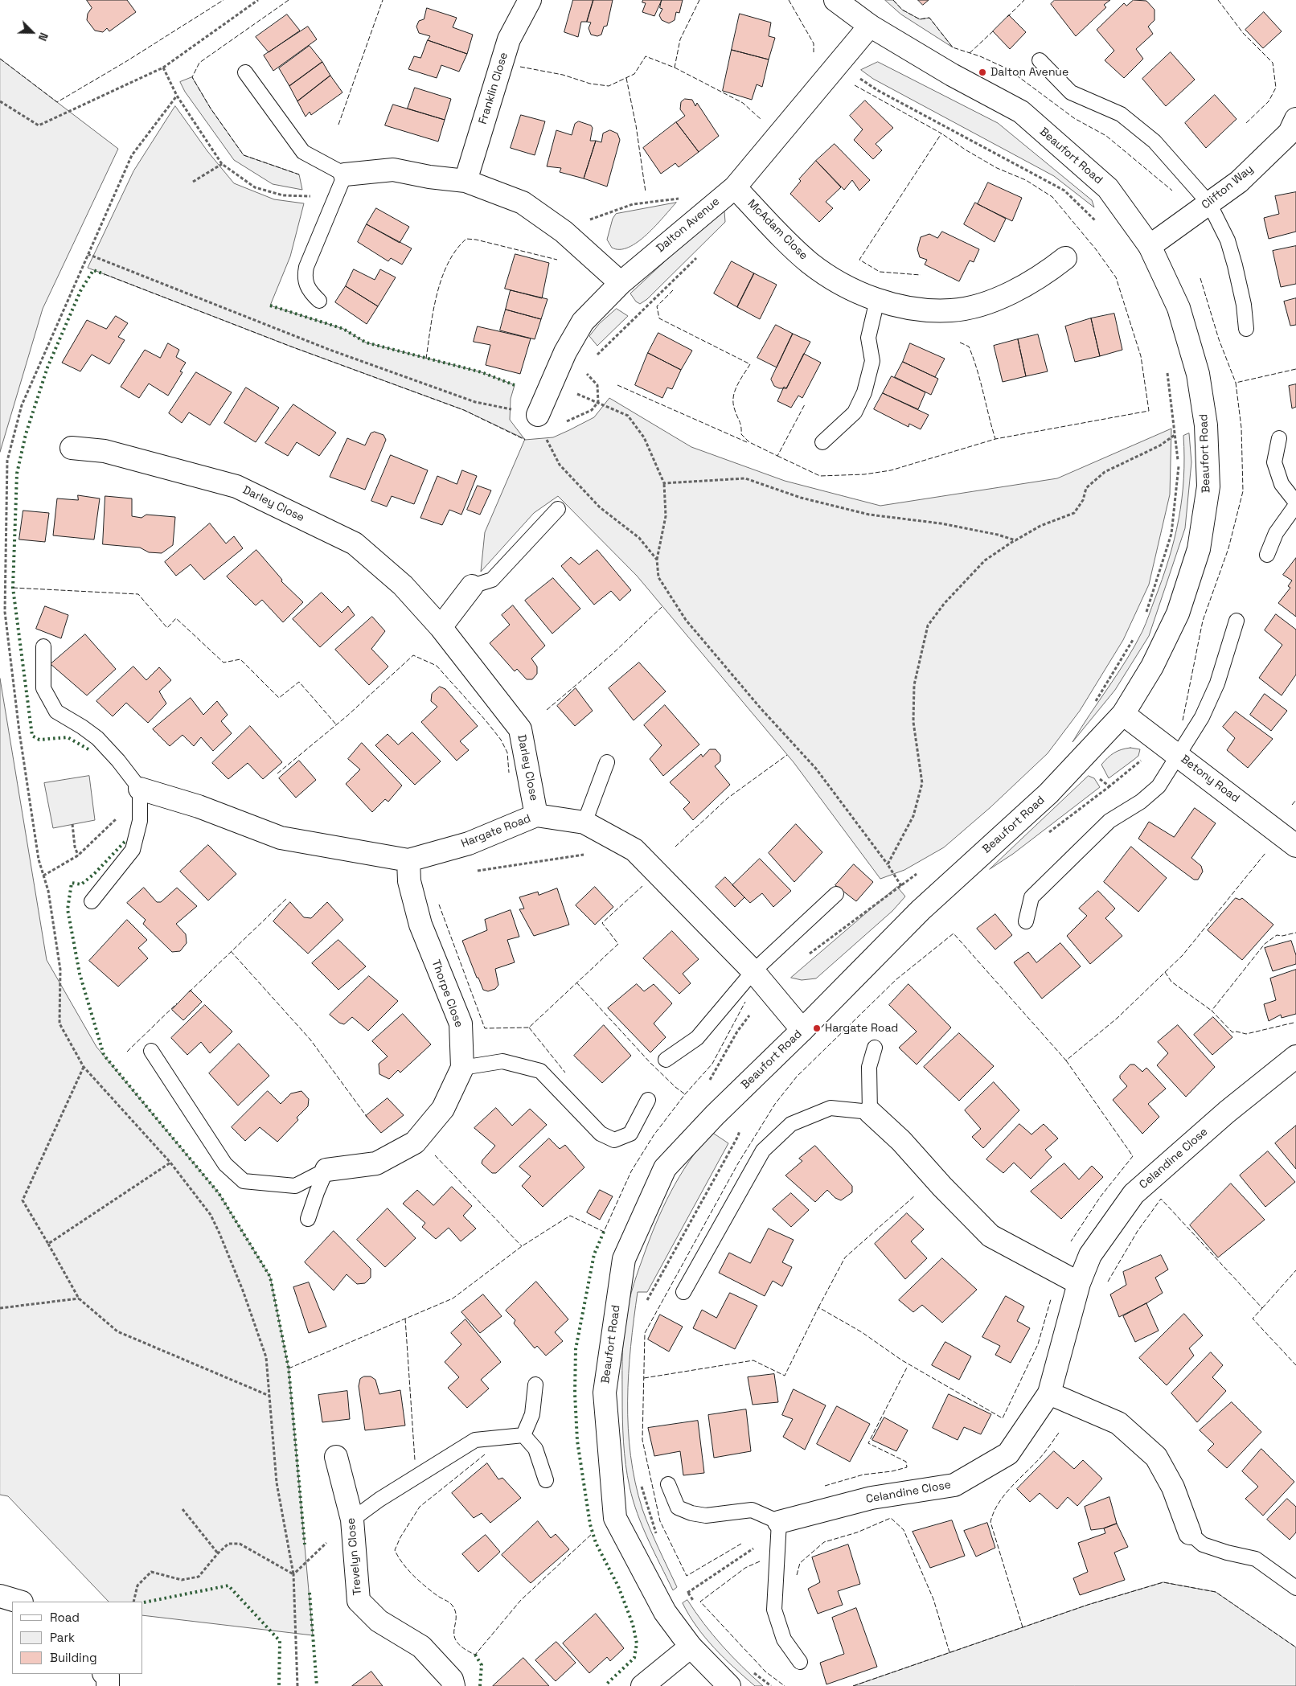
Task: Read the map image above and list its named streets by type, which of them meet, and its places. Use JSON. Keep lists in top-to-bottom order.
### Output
{
  "streets": {
    "street": [
      "Franklin Close",
      "Beaufort Road",
      "Clifton Way",
      "Dalton Avenue",
      "McAdam Close",
      "Darley Close",
      "Betony Road",
      "Hargate Road",
      "Thorpe Close",
      "Celandine Close",
      "Trevelyn Close"
    ]
  },
  "crossings": [
    ["Beaufort Road", "Clifton Way"],
    ["Beaufort Road", "Dalton Avenue"],
    ["Beaufort Road", "Betony Road"],
    ["Beaufort Road", "Hargate Road"],
    ["Dalton Avenue", "McAdam Close"],
    ["Darley Close", "Hargate Road"],
    ["Hargate Road", "Thorpe Close"]
  ],
  "places": ["Dalton Avenue", "Hargate Road"],
  "legend": ["Road", "Park", "Building"],
  "north": "bottom right"
}
